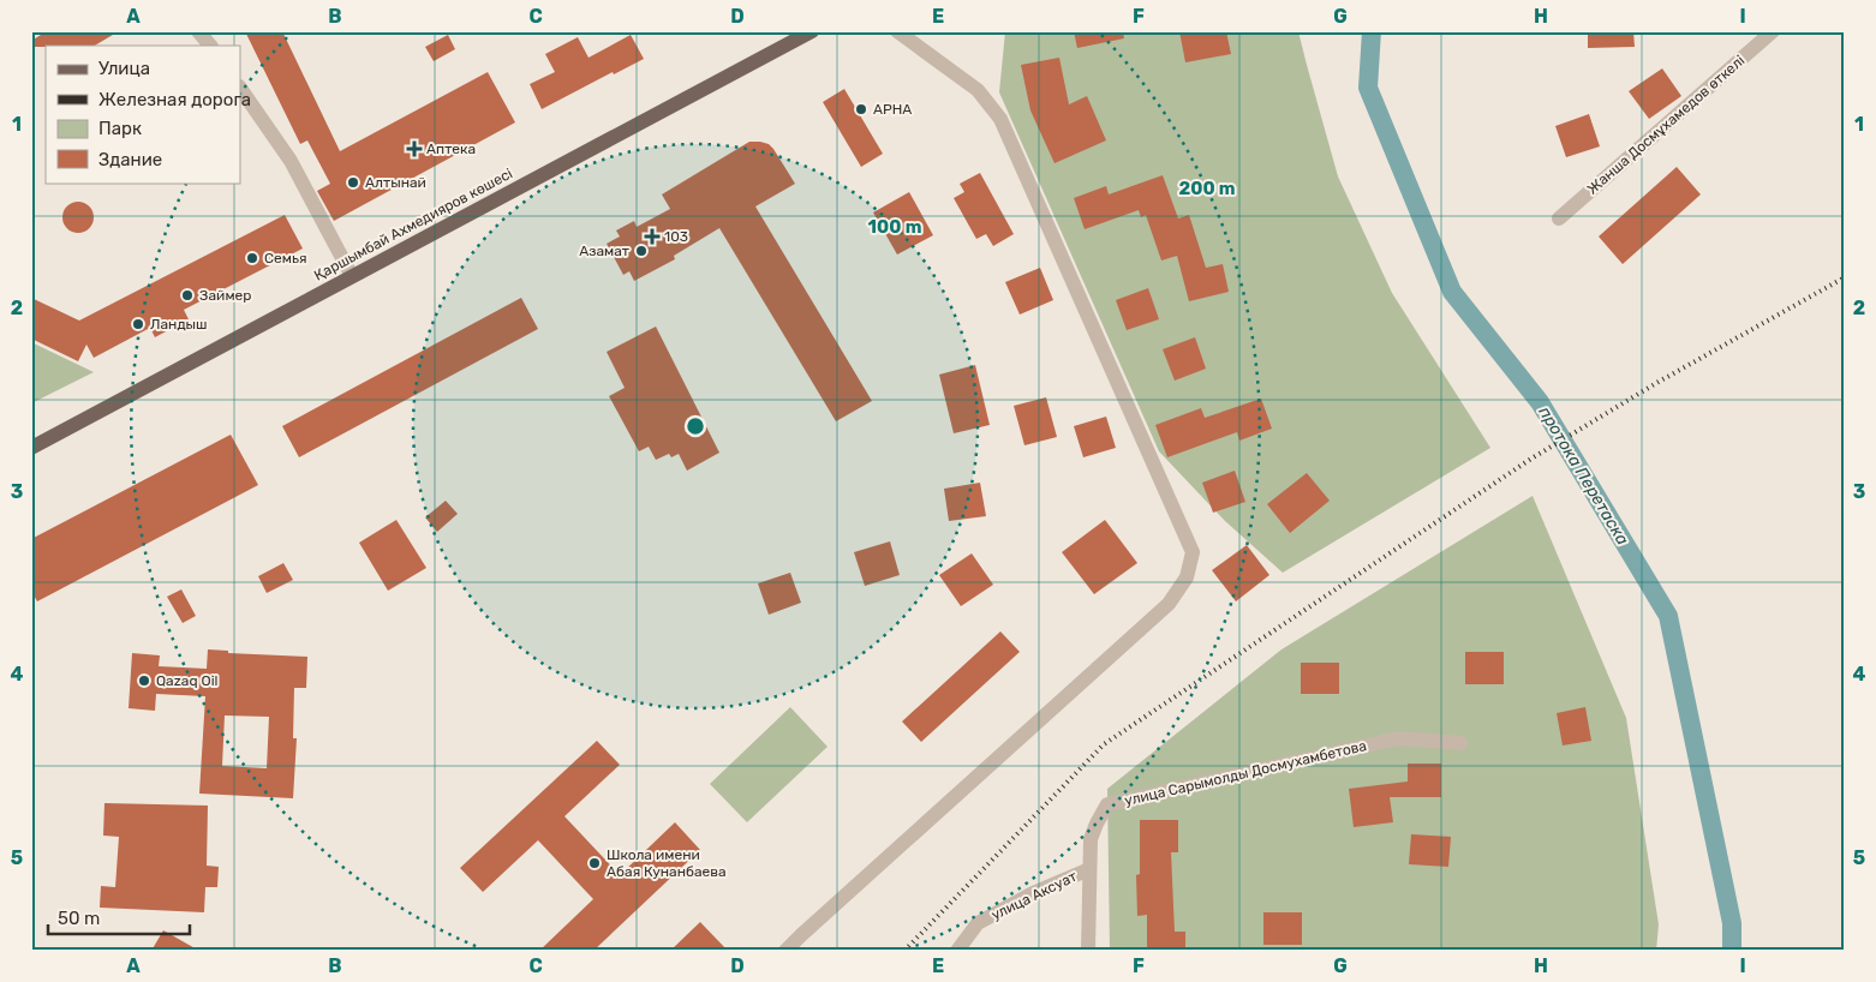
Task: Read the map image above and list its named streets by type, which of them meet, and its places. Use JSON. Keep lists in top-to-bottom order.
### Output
{
  "streets": {
    "main road": ["Қаршымбай Ахмедияров көшесі"],
    "street": ["Жанша Досмұхамедов өткелі", "улица Сарымолды Досмухамбетова", "улица Аксуат"]
  },
  "crossings": [
    ["улица Сарымолды Досмухамбетова", "улица Аксуат"]
  ],
  "water": ["протока Перетаска"],
  "places": {
    "other": [
      "АРНА",
      "Алтынай",
      "Азамат",
      "Семья",
      "Займер",
      "Ландыш",
      "Qazaq Oil",
      "Школа имени Абая Кунанбаева"
    ],
    "health": ["Аптека", "103"]
  },
  "legend": [
    "Улица",
    "Железная дорога",
    "Парк",
    "Здание"
  ],
  "scale_bar": "50 m",
  "grid": {
    "columns": [
      "A",
      "B",
      "C",
      "D",
      "E",
      "F",
      "G",
      "H",
      "I"
    ],
    "rows": [
      "1",
      "2",
      "3",
      "4",
      "5"
    ]
  },
  "rings": ["200 m", "100 m"]
}
